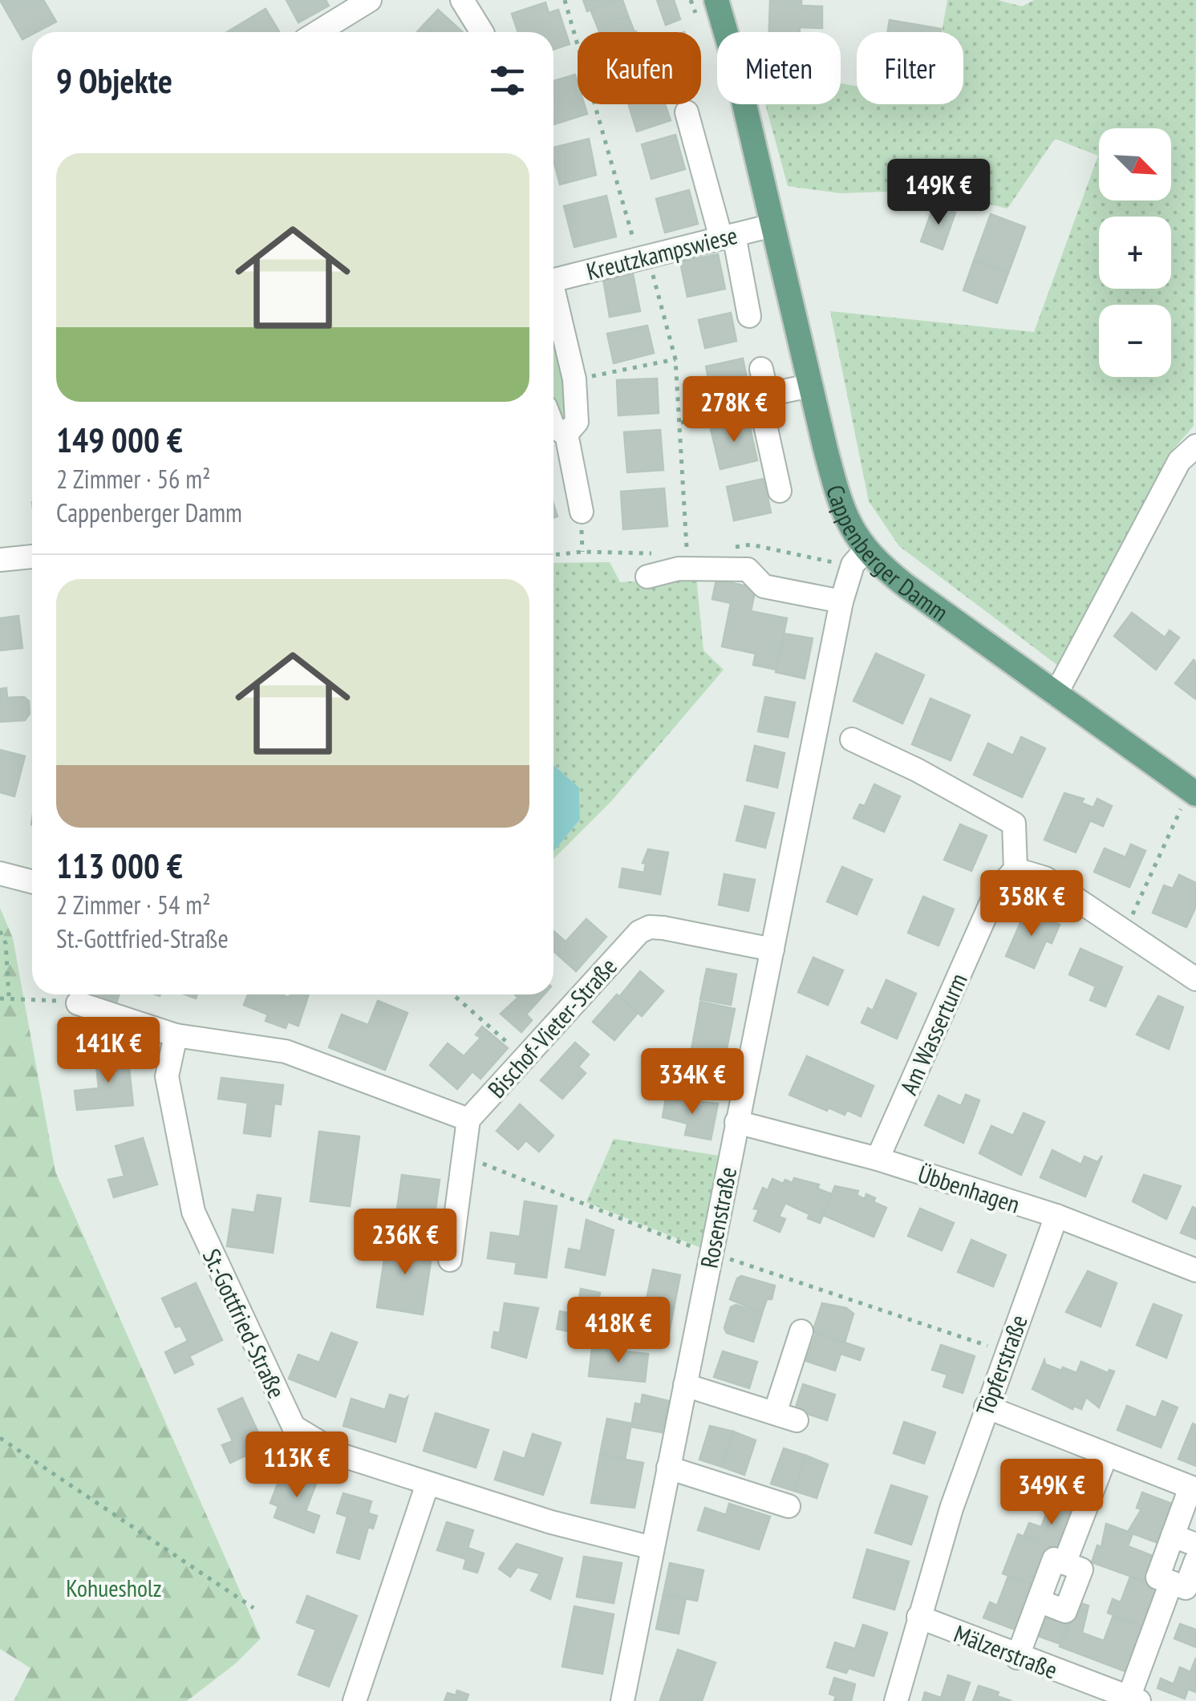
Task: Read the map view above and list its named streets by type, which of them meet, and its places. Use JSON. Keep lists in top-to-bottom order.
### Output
{
  "streets": {
    "main road": ["Cappenberger Damm"],
    "street": [
      "Kreutzkampswiese",
      "Bischof-Vieter-Straße",
      "Am Wasserturm",
      "Übbenhagen",
      "Rosenstraße",
      "St.-Gottfried-Straße",
      "Töpferstraße",
      "Mälzerstraße"
    ]
  },
  "crossings": [
    ["Kreutzkampswiese", "Cappenberger Damm"],
    ["Cappenberger Damm", "Rosenstraße"],
    ["Bischof-Vieter-Straße", "Rosenstraße"],
    ["Am Wasserturm", "Übbenhagen"],
    ["Übbenhagen", "Rosenstraße"],
    ["Übbenhagen", "Töpferstraße"],
    ["Rosenstraße", "St.-Gottfried-Straße"],
    ["Töpferstraße", "Mälzerstraße"]
  ],
  "parks": ["Kohuesholz"],
  "north": "bottom right",
  "page": {
    "chip": ["Kaufen", "Mieten", "Filter"],
    "heading": "9 Objekte",
    "map_buttons": ["+", "−"],
    "list": [
      {
        "name": "149 000 €",
        "note": "2 Zimmer · 56 m² · Cappenberger Damm"
      },
      {
        "name": "113 000 €",
        "note": "2 Zimmer · 54 m² · St.-Gottfried-Straße"
      }
    ],
    "price": [
      "149K €",
      "278K €",
      "358K €",
      "141K €",
      "334K €",
      "236K €",
      "418K €",
      "113K €",
      "349K €"
    ]
  }
}
